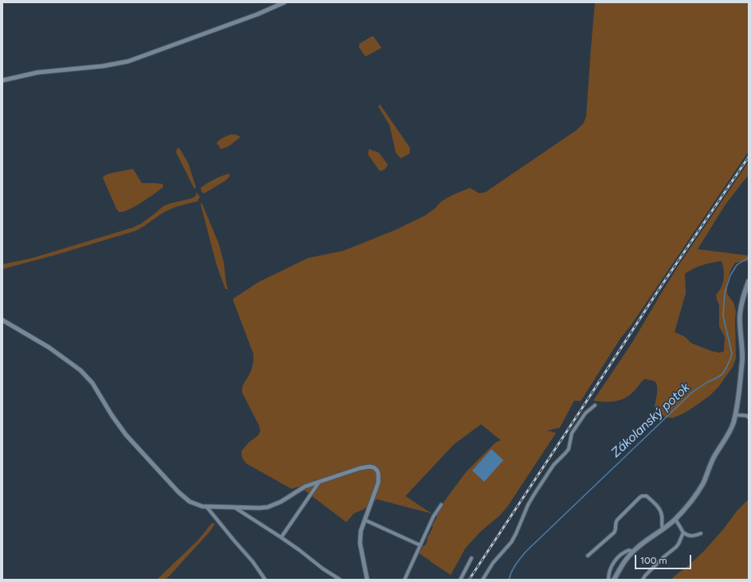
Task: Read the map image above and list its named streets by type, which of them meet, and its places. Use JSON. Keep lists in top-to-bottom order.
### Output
{
  "water": ["Zákolanský potok"],
  "scale_bar": "100 m"
}
